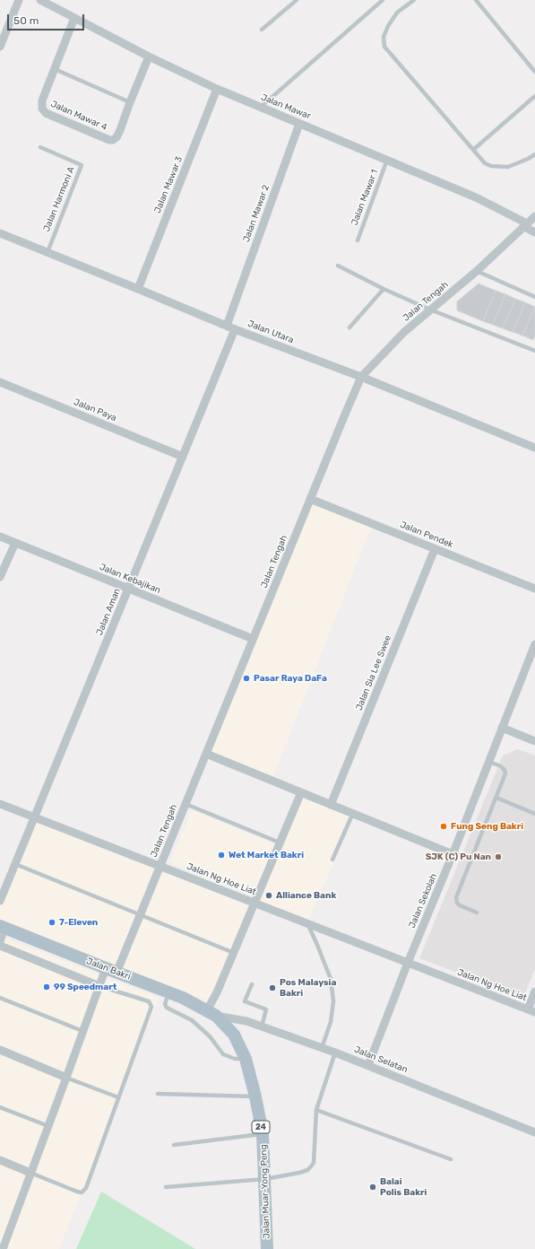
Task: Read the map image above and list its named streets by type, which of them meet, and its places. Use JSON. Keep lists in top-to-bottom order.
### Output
{
  "streets": {
    "main road": ["Jalan Bakri", "24", "Jalan Muar-Yong Peng"],
    "street": [
      "Jalan Mawar",
      "Jalan Mawar 4",
      "Jalan Mawar 3",
      "Jalan Mawar 2",
      "Jalan Tengah",
      "Jalan Utara",
      "Jalan Paya",
      "Jalan Pendek",
      "Jalan Kebajikan",
      "Jalan Aman",
      "Jalan Sia Lee Swee",
      "Jalan Ng Hoe Liat",
      "Jalan Sekolah",
      "Jalan Selatan"
    ],
    "lane": ["Jalan Mawar 1", "Jalan Harmoni A"]
  },
  "crossings": [
    ["Jalan Mawar", "Jalan Mawar 4"],
    ["Jalan Mawar", "Jalan Mawar 3"],
    ["Jalan Mawar", "Jalan Mawar 1"],
    ["Jalan Mawar", "Jalan Mawar 2"],
    ["Jalan Mawar", "Jalan Tengah"],
    ["Jalan Mawar 3", "Jalan Utara"],
    ["Jalan Harmoni A", "Jalan Utara"],
    ["Jalan Mawar 2", "Jalan Utara"],
    ["Jalan Tengah", "Jalan Utara"],
    ["Jalan Tengah", "Jalan Pendek"],
    ["Jalan Tengah", "Jalan Kebajikan"],
    ["Jalan Tengah", "Jalan Ng Hoe Liat"],
    ["Jalan Tengah", "Jalan Bakri"],
    ["Jalan Utara", "Jalan Aman"],
    ["Jalan Paya", "Jalan Aman"],
    ["Jalan Pendek", "Jalan Sia Lee Swee"],
    ["Jalan Kebajikan", "Jalan Aman"],
    ["Jalan Aman", "Jalan Ng Hoe Liat"],
    ["Jalan Ng Hoe Liat", "Jalan Sekolah"],
    ["Jalan Sekolah", "Jalan Selatan"],
    ["Jalan Bakri", "Jalan Selatan"],
    ["Jalan Bakri", "Jalan Muar-Yong Peng"],
    ["Jalan Selatan", "Jalan Muar-Yong Peng"]
  ],
  "places": [
    "Pasar Raya DaFa",
    "Fung Seng Bakri",
    "Wet Market Bakri",
    "SJK (C) Pu Nan",
    "Alliance Bank",
    "7-Eleven",
    "99 Speedmart",
    "Pos Malaysia Bakri",
    "Balai Polis Bakri"
  ],
  "scale_bar": "50 m"
}
